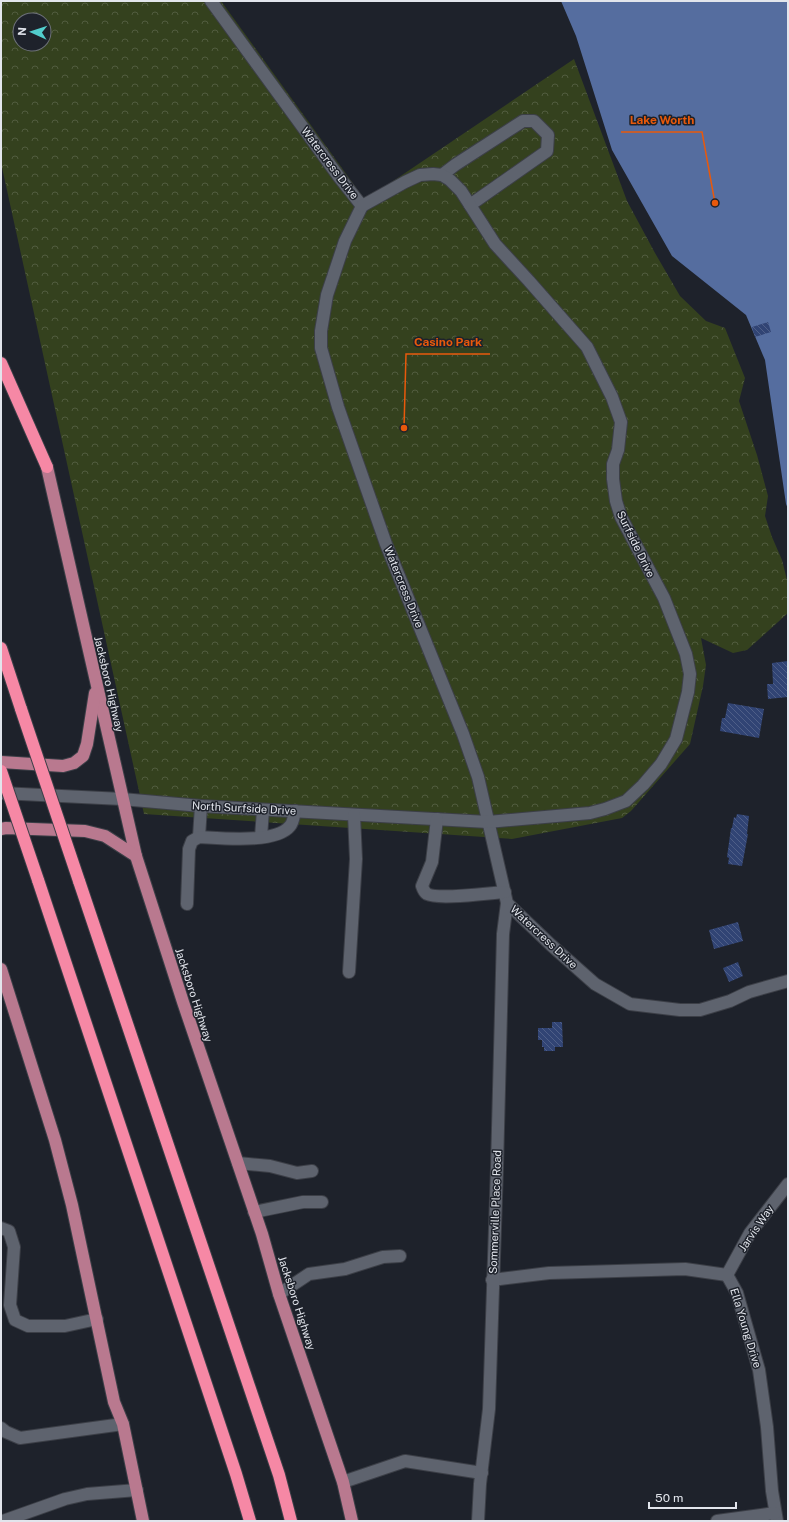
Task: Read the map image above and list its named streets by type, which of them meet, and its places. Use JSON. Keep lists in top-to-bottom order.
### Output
{
  "streets": {
    "main road": ["Jacksboro Highway"],
    "street": [
      "Watercress Drive",
      "Surfside Drive",
      "North Surfside Drive",
      "Sommerville Place Road",
      "Jarvis Way",
      "Ella Young Drive"
    ]
  },
  "crossings": [
    ["Watercress Drive", "Surfside Drive"],
    ["Watercress Drive", "North Surfside Drive"],
    ["Watercress Drive", "Sommerville Place Road"],
    ["Surfside Drive", "North Surfside Drive"],
    ["Jacksboro Highway", "North Surfside Drive"],
    ["Sommerville Place Road", "Ella Young Drive"],
    ["Jarvis Way", "Ella Young Drive"]
  ],
  "places": ["Lake Worth", "Casino Park"],
  "scale_bar": "50 m",
  "north": "left"
}
